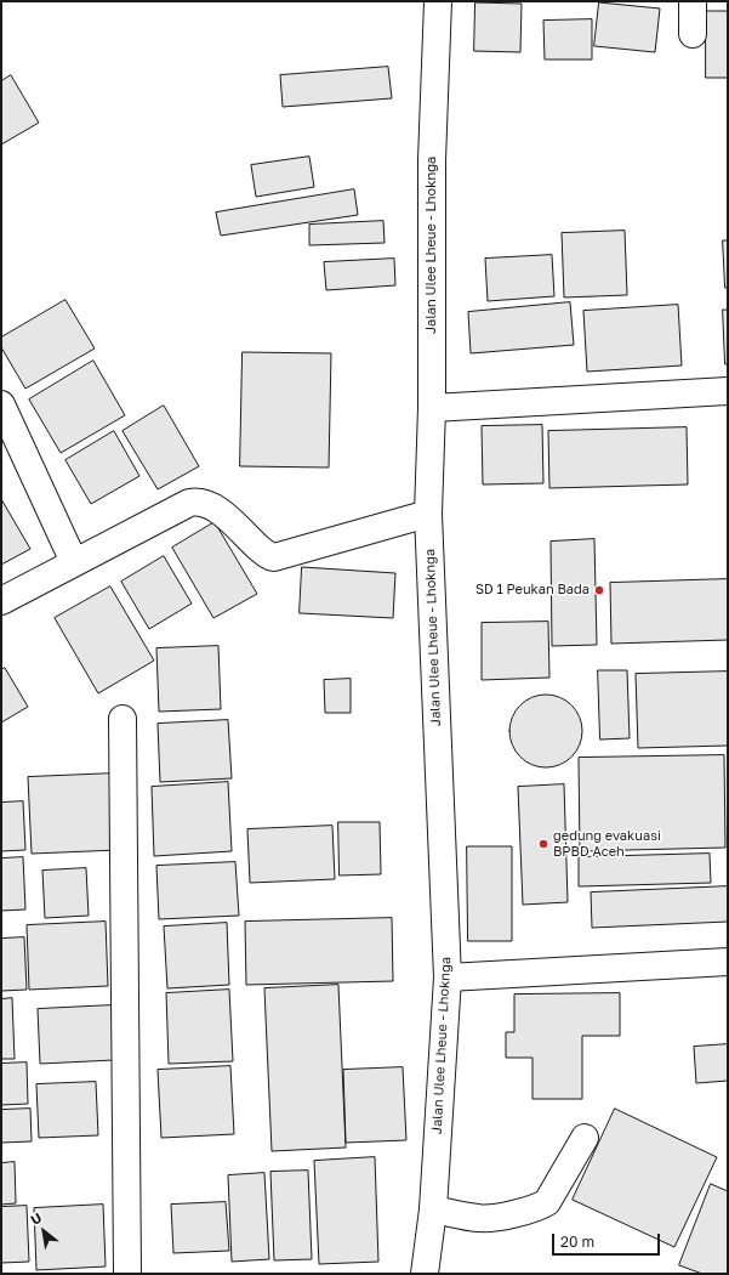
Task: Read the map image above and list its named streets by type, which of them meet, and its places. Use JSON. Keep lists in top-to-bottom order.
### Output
{
  "streets": {
    "main road": ["Jalan Ulee Lheue - Lhoknga"]
  },
  "places": ["SD 1 Peukan Bada", "gedung evakuasi BPBD Aceh"],
  "scale_bar": "20 m",
  "north": "top left"
}
